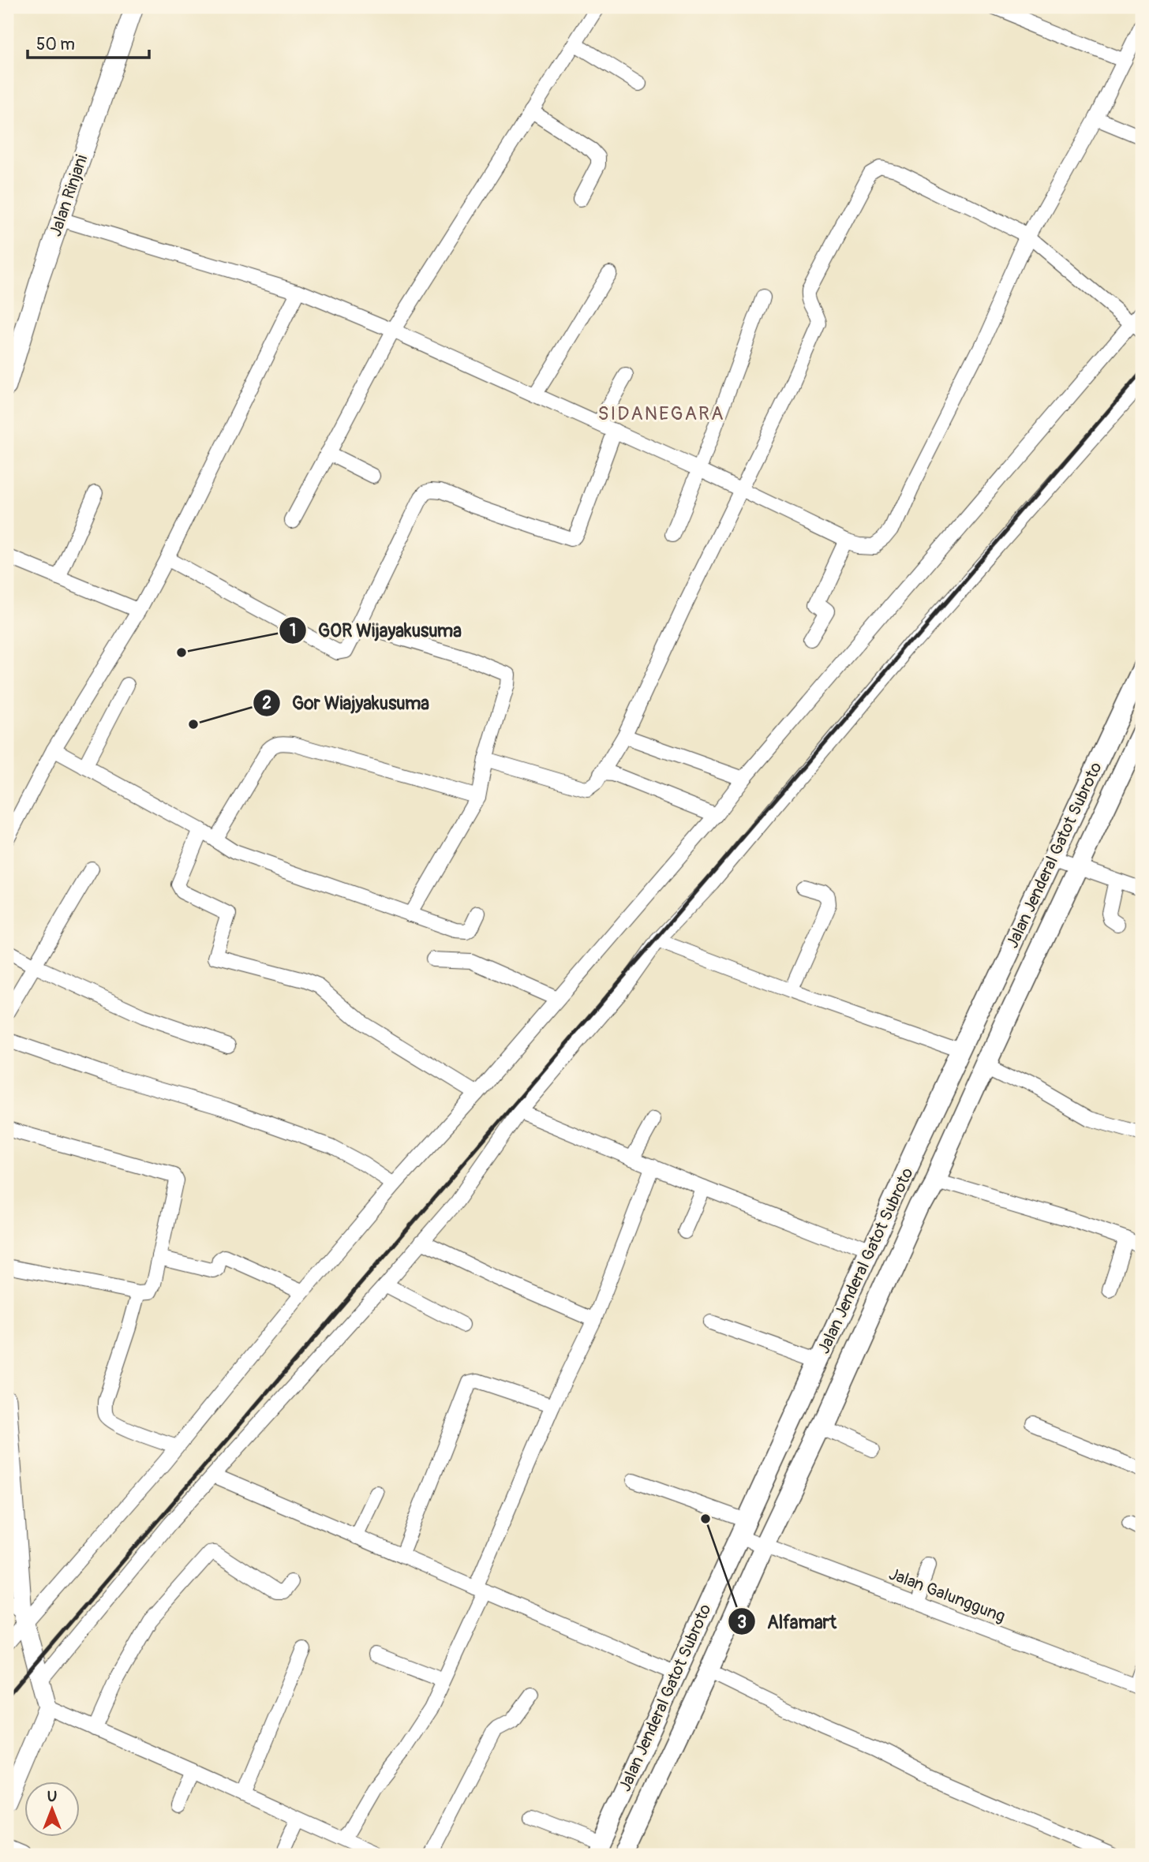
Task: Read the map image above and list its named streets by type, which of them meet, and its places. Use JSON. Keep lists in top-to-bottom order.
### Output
{
  "streets": {
    "main road": ["Jalan Jenderal Gatot Subroto"],
    "street": ["Jalan Rinjani", "Jalan Galunggung"]
  },
  "crossings": [
    ["Jalan Jenderal Gatot Subroto", "Jalan Galunggung"]
  ],
  "districts": ["SIDANEGARA"],
  "places": ["GOR Wijayakusuma", "Gor Wiajyakusuma", "Alfamart"],
  "scale_bar": "50 m",
  "north": "top"
}
